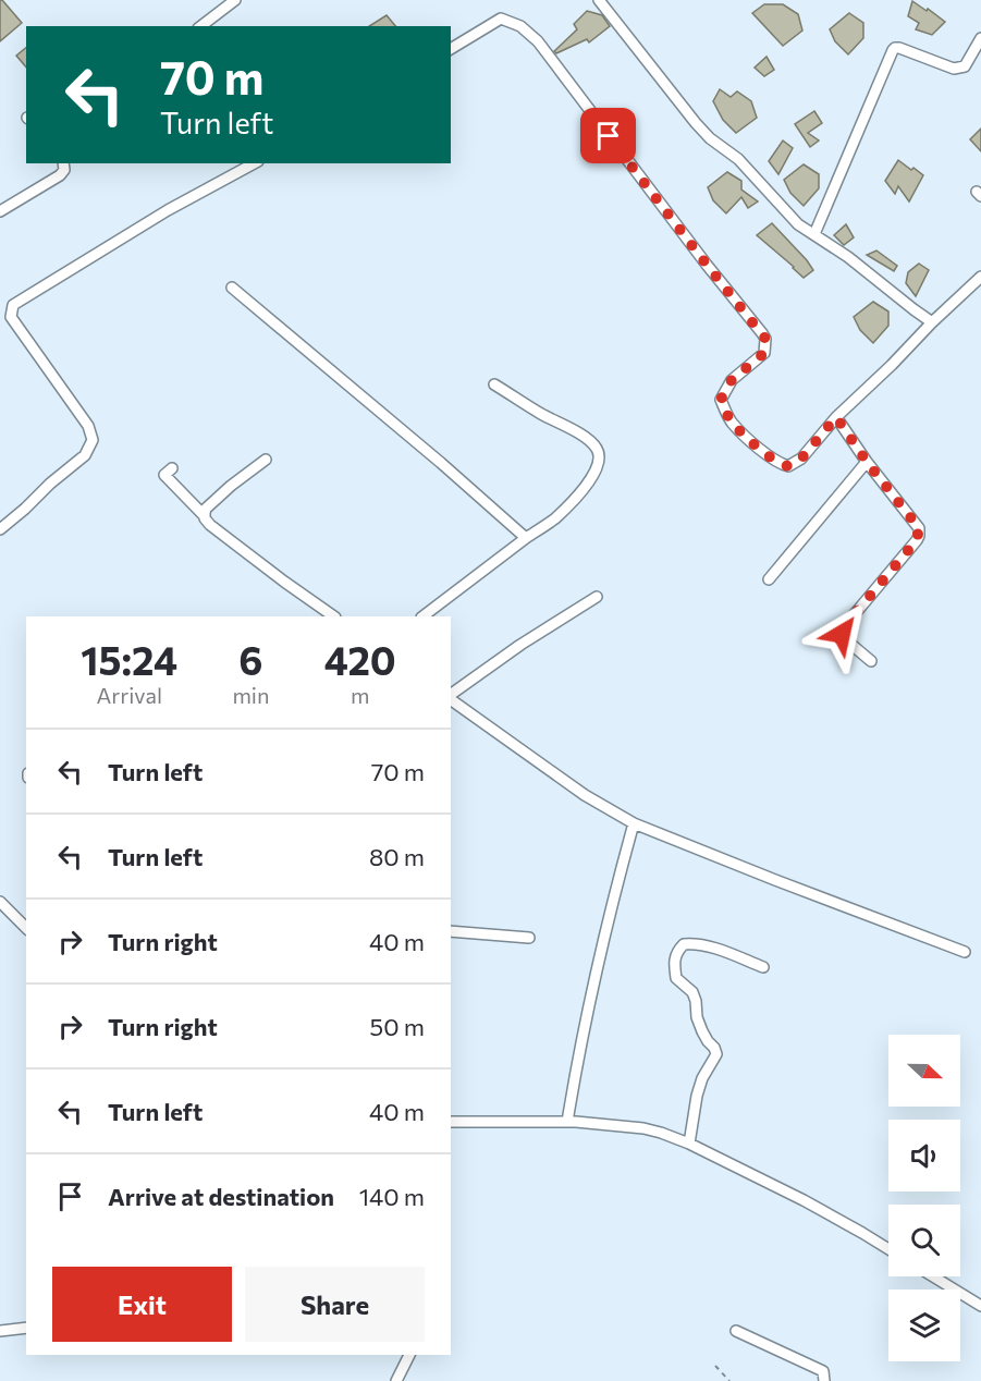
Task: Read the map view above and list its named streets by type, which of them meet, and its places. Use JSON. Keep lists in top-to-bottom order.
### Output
{
  "north": "right",
  "page": {
    "turn": ["70 m", "Turn left"],
    "eta": [
      "15:24",
      "Arrival",
      "6",
      "min",
      "420",
      "m"
    ],
    "list": [
      {
        "name": "Turn left",
        "value": "70 m"
      },
      {
        "name": "Turn left",
        "value": "80 m"
      },
      {
        "name": "Turn right",
        "value": "40 m"
      },
      {
        "name": "Turn right",
        "value": "50 m"
      },
      {
        "name": "Turn left",
        "value": "40 m"
      },
      {
        "name": "Arrive at destination",
        "value": "140 m"
      }
    ],
    "buttons": ["Exit", "Share"]
  }
}
